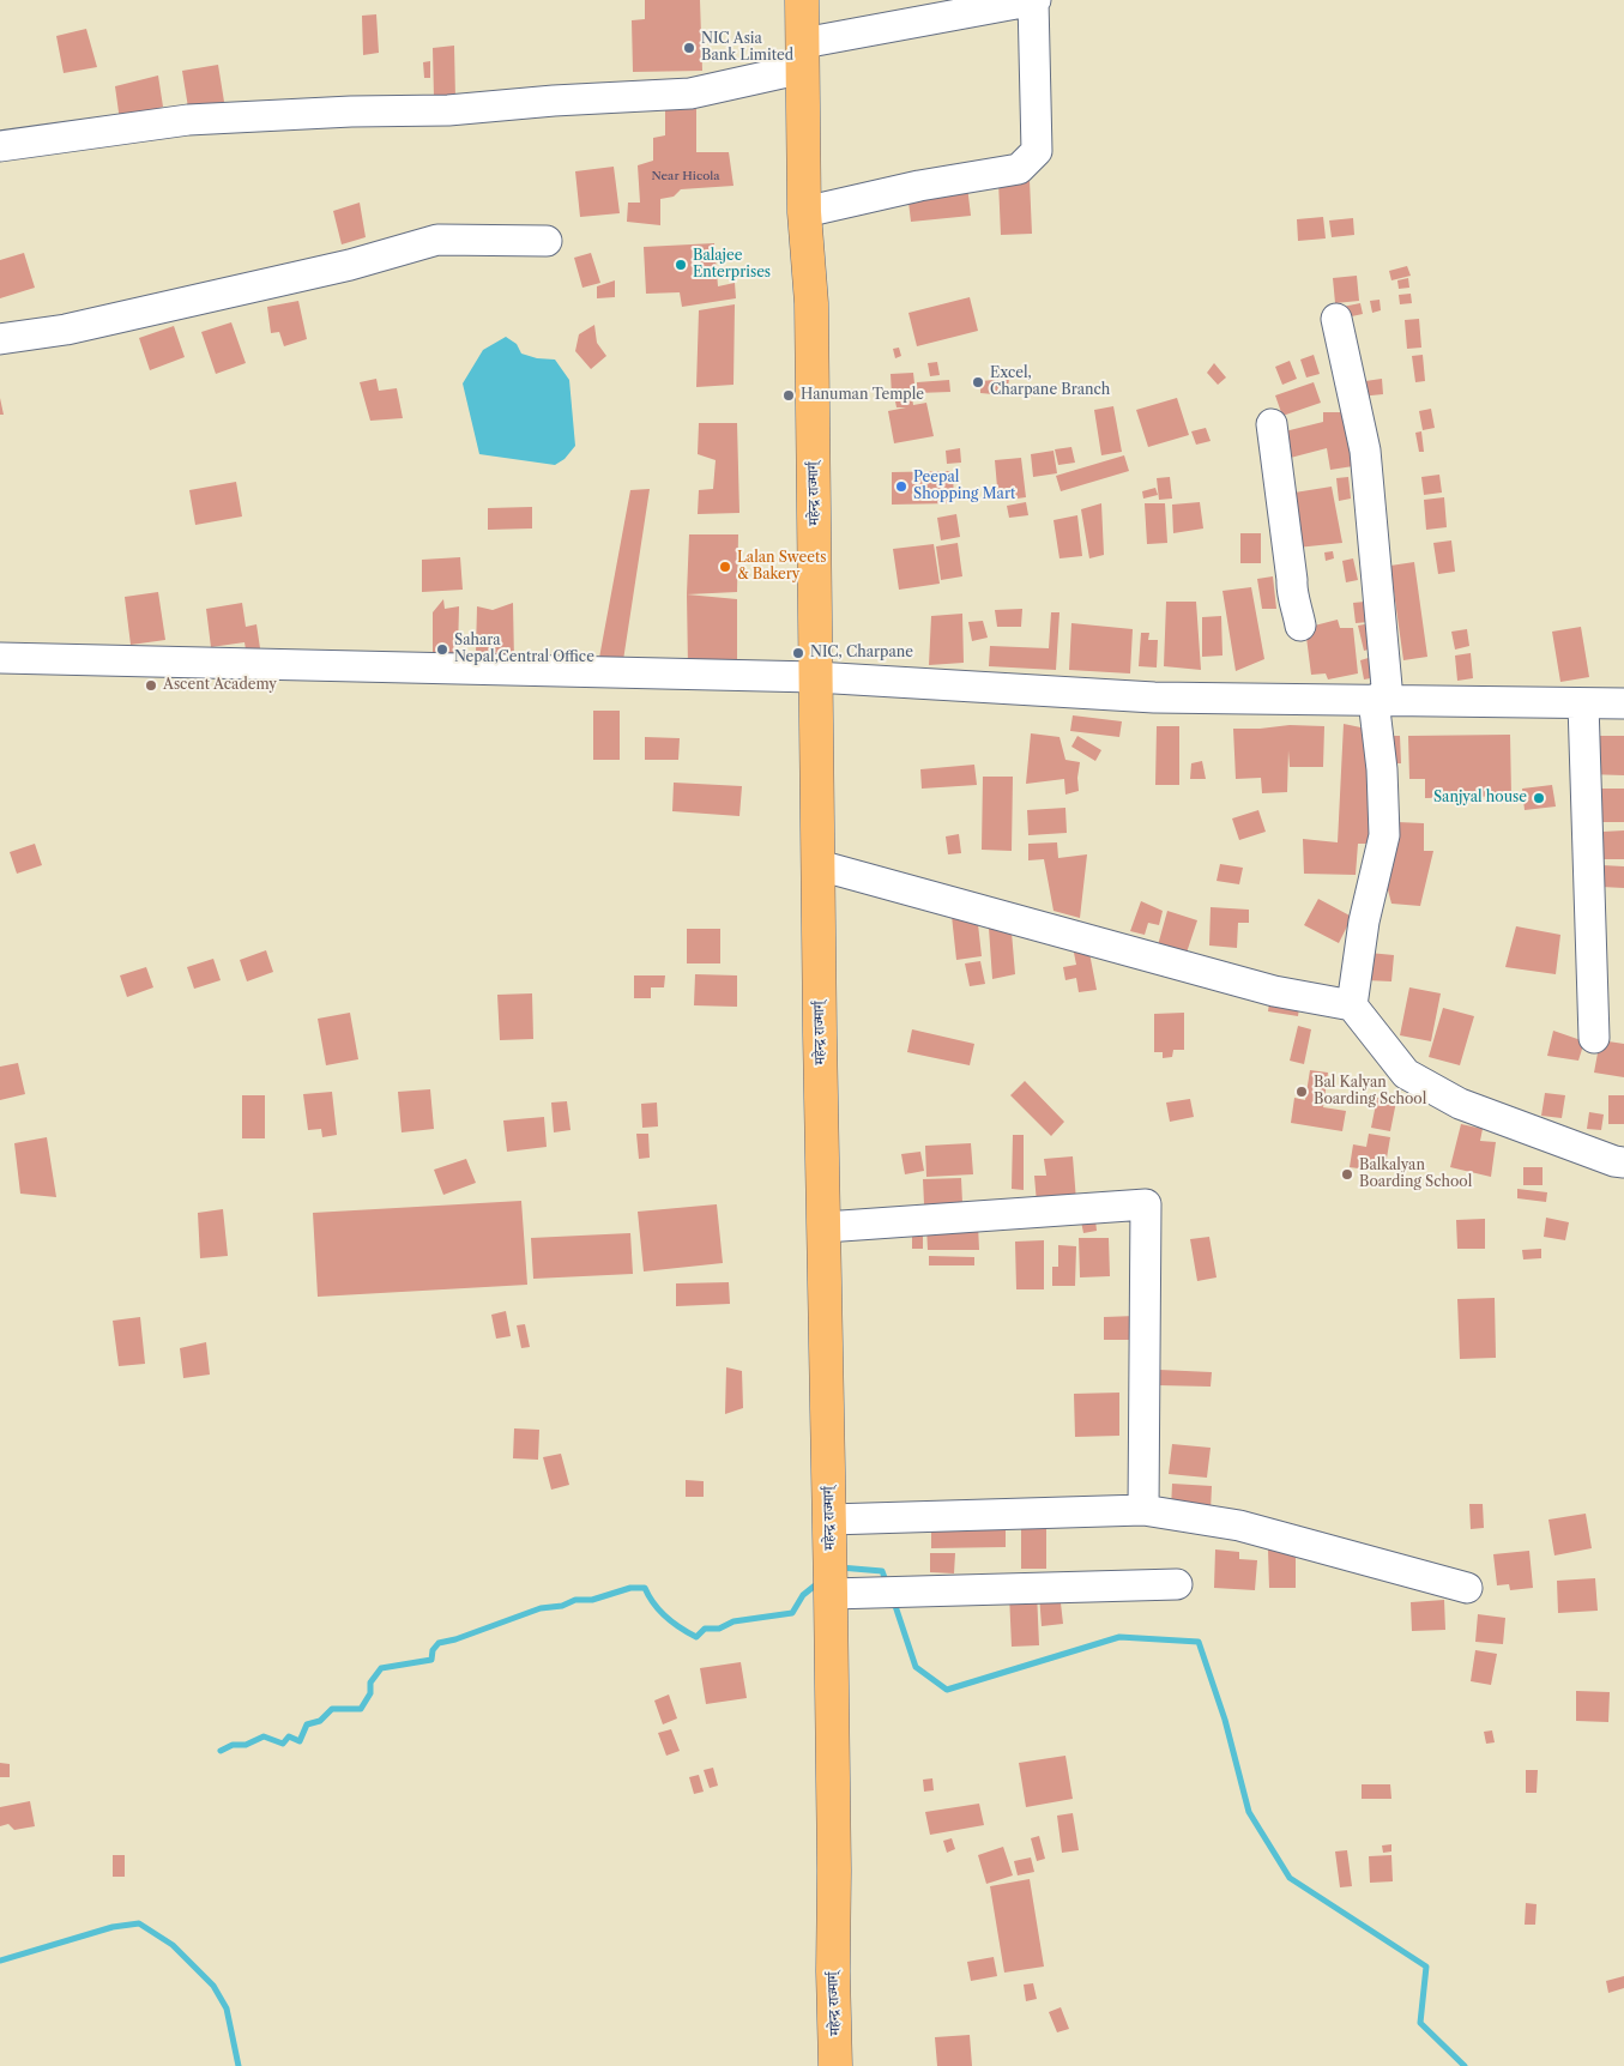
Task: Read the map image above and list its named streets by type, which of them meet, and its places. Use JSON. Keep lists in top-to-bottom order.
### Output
{
  "streets": {
    "highway": ["महेन्द्र राज्मार्ग्"]
  },
  "places": [
    "NIC Asia Bank Limited",
    "Balajee Enterprises",
    "Excel, Charpane Branch",
    "Hanuman Temple",
    "Peepal Shopping Mart",
    "Lalan Sweets & Bakery",
    "Sahara Nepal,Central Office",
    "NIC, Charpane",
    "Ascent Academy",
    "Sanjyal house",
    "Bal Kalyan Boarding School",
    "Balkalyan Boarding School"
  ],
  "house_numbers": ["Near Hicola"]
}
